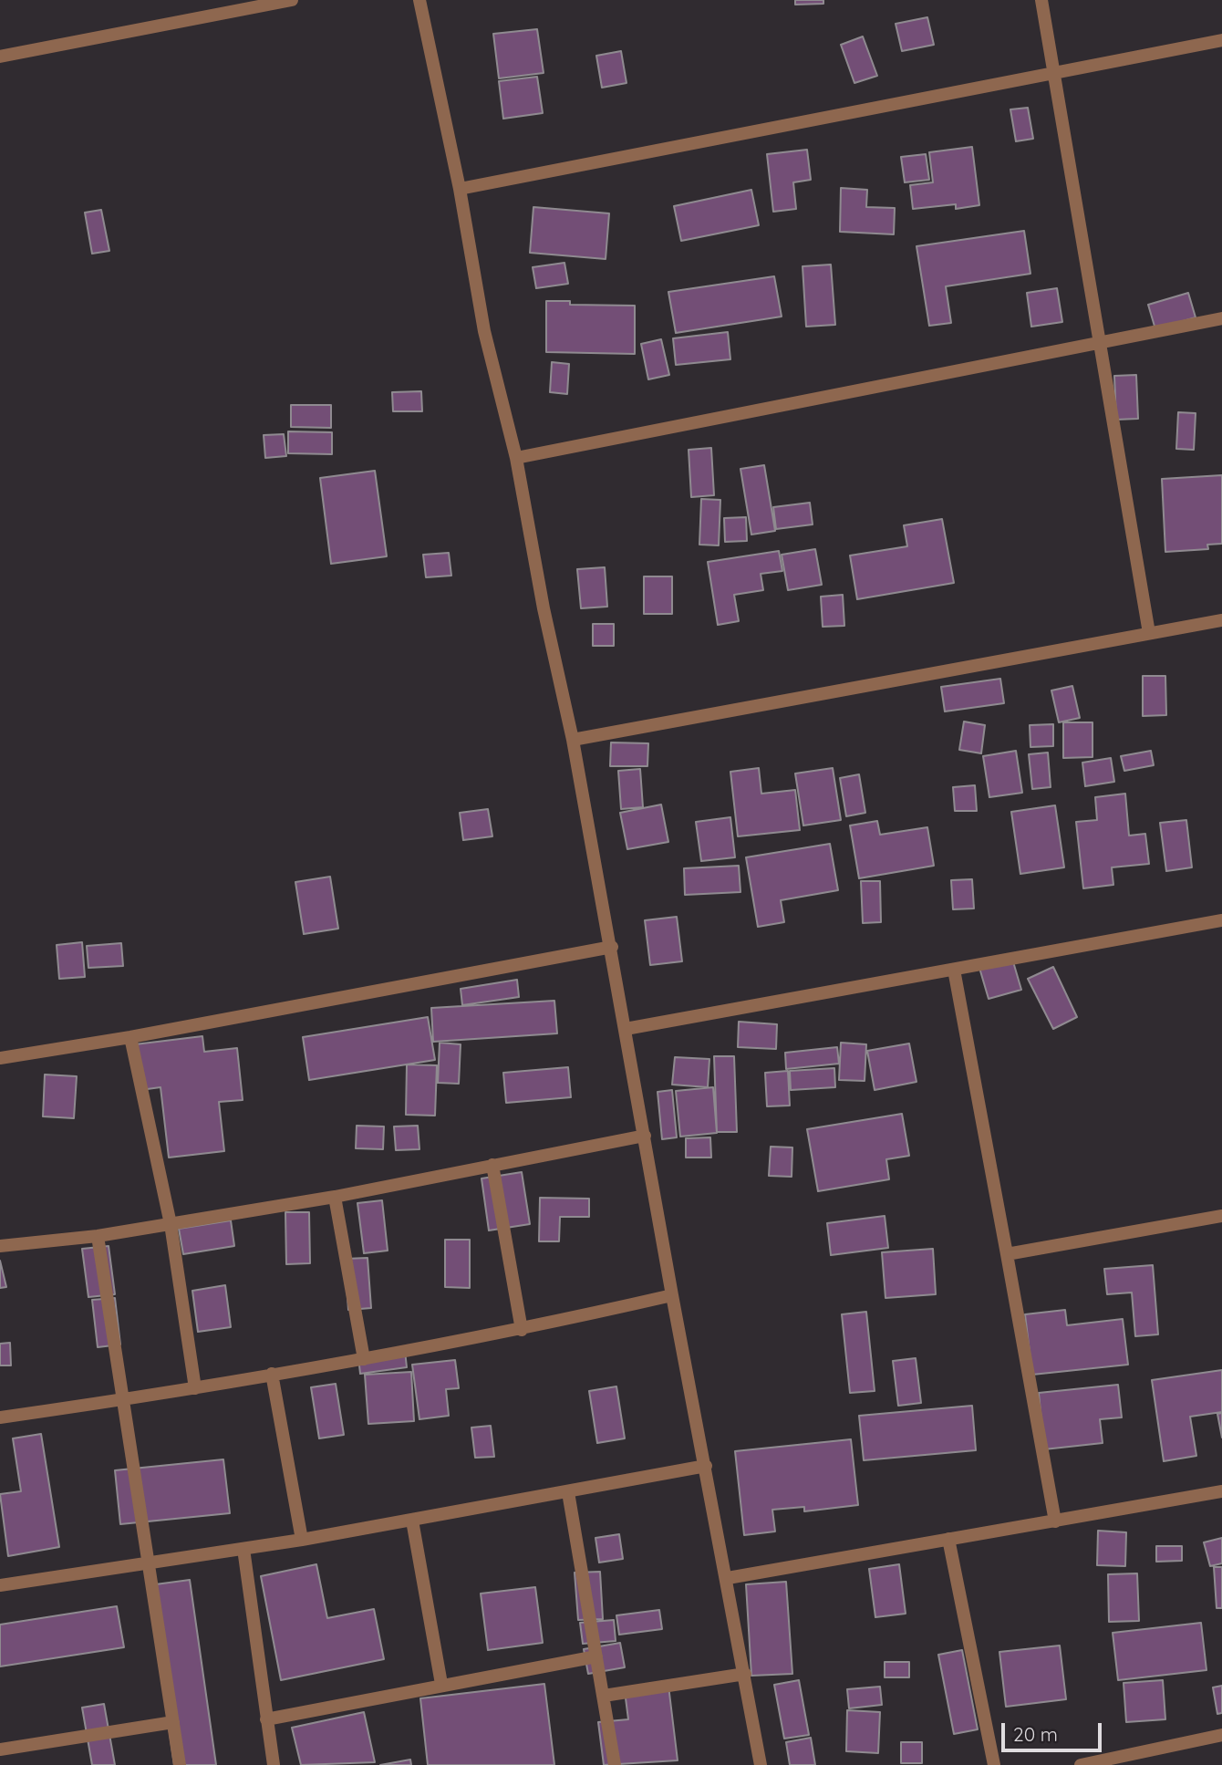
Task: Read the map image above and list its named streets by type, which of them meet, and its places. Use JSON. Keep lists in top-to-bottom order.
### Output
{
  "scale_bar": "20 m"
}
